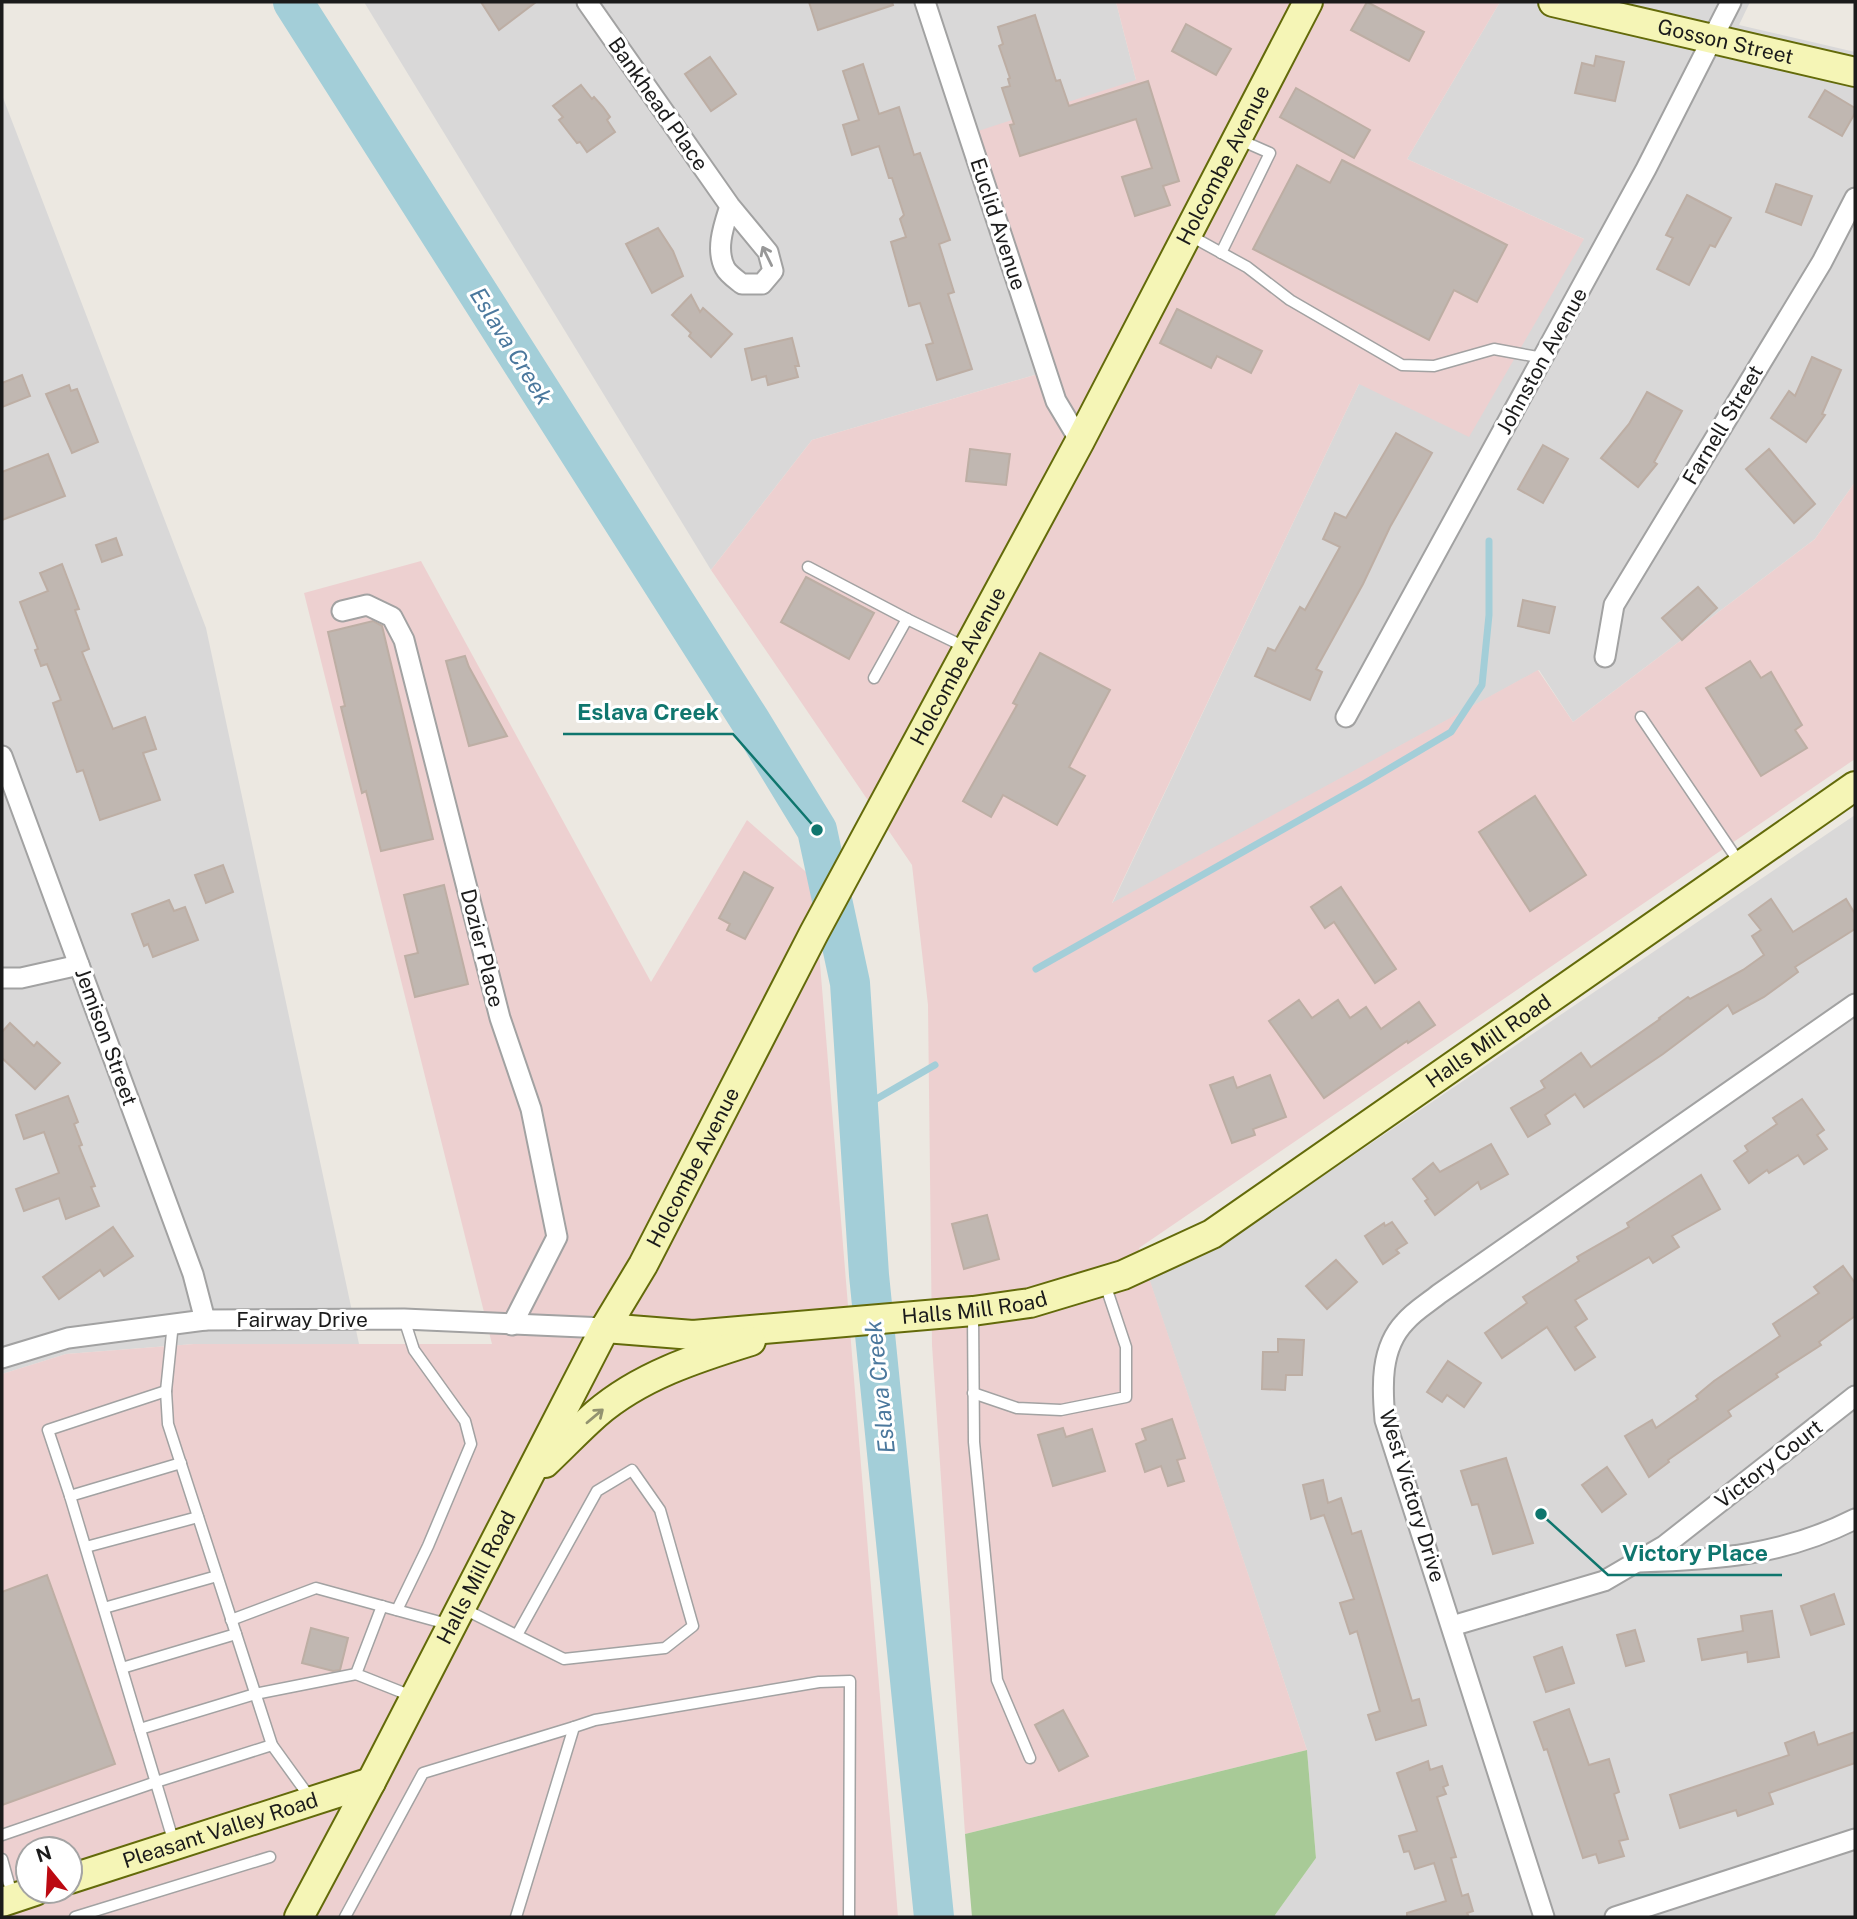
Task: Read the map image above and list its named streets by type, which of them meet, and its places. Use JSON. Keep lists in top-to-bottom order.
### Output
{
  "streets": {
    "street": [
      "Gosson Street",
      "Bankhead Place",
      "Holcombe Avenue",
      "Euclid Avenue",
      "Johnston Avenue",
      "Farnell Street",
      "Dozier Place",
      "Jemison Street",
      "Halls Mill Road",
      "Fairway Drive",
      "Victory Court",
      "West Victory Drive",
      "Pleasant Valley Road"
    ]
  },
  "crossings": [
    ["Gosson Street", "Johnston Avenue"],
    ["Holcombe Avenue", "Euclid Avenue"],
    ["Holcombe Avenue", "Halls Mill Road"],
    ["Holcombe Avenue", "Fairway Drive"],
    ["Dozier Place", "Fairway Drive"],
    ["Jemison Street", "Fairway Drive"],
    ["Halls Mill Road", "Fairway Drive"],
    ["Halls Mill Road", "Pleasant Valley Road"],
    ["Victory Court", "West Victory Drive"]
  ],
  "water": ["Eslava Creek"],
  "places": ["Eslava Creek", "Victory Place"],
  "north": "top"
}
